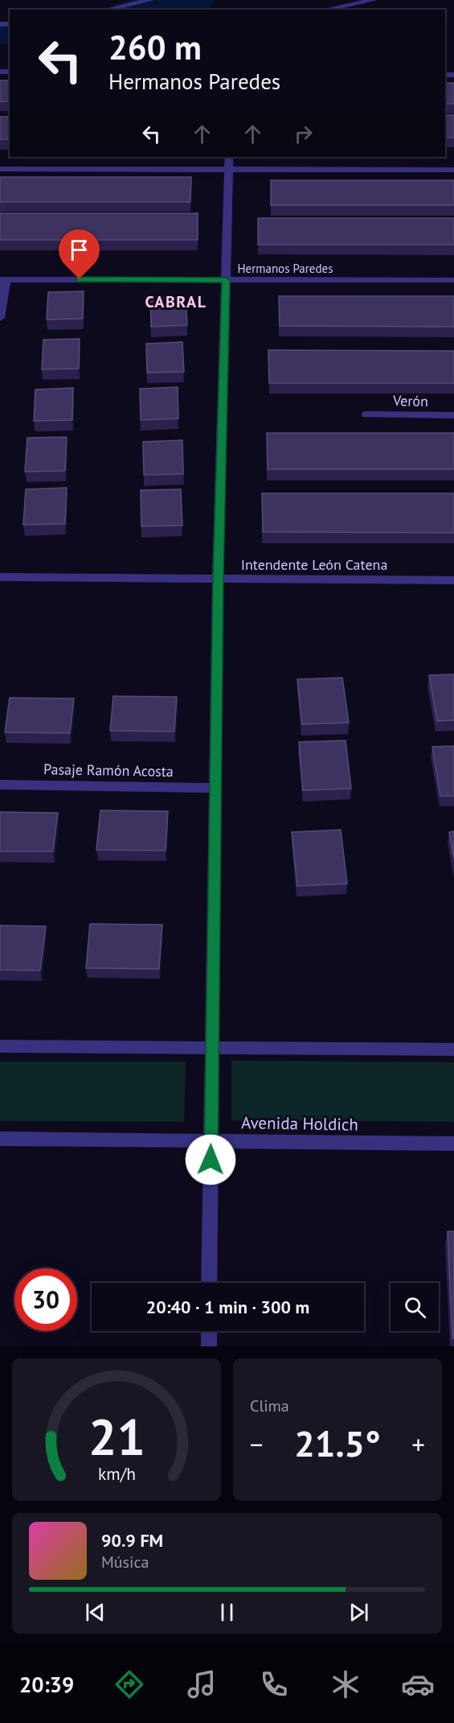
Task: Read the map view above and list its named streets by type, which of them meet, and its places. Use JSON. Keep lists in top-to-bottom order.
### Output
{
  "streets": {
    "street": [
      "Hermanos Paredes",
      "Verón",
      "Intendente León Catena",
      "Pasaje Ramón Acosta",
      "Avenida Holdich"
    ]
  },
  "districts": ["CABRAL"],
  "page": {
    "turn": ["260 m", "Hermanos Paredes"],
    "limit": "30",
    "trip": "20:40 · 1 min · 300 m",
    "tile": "Clima",
    "heat": ["−", "21.5°", "+"],
    "song": ["90.9 FM", "Música"],
    "tabs": "20:39",
    "gauge": ["21", "km/h"]
  }
}
